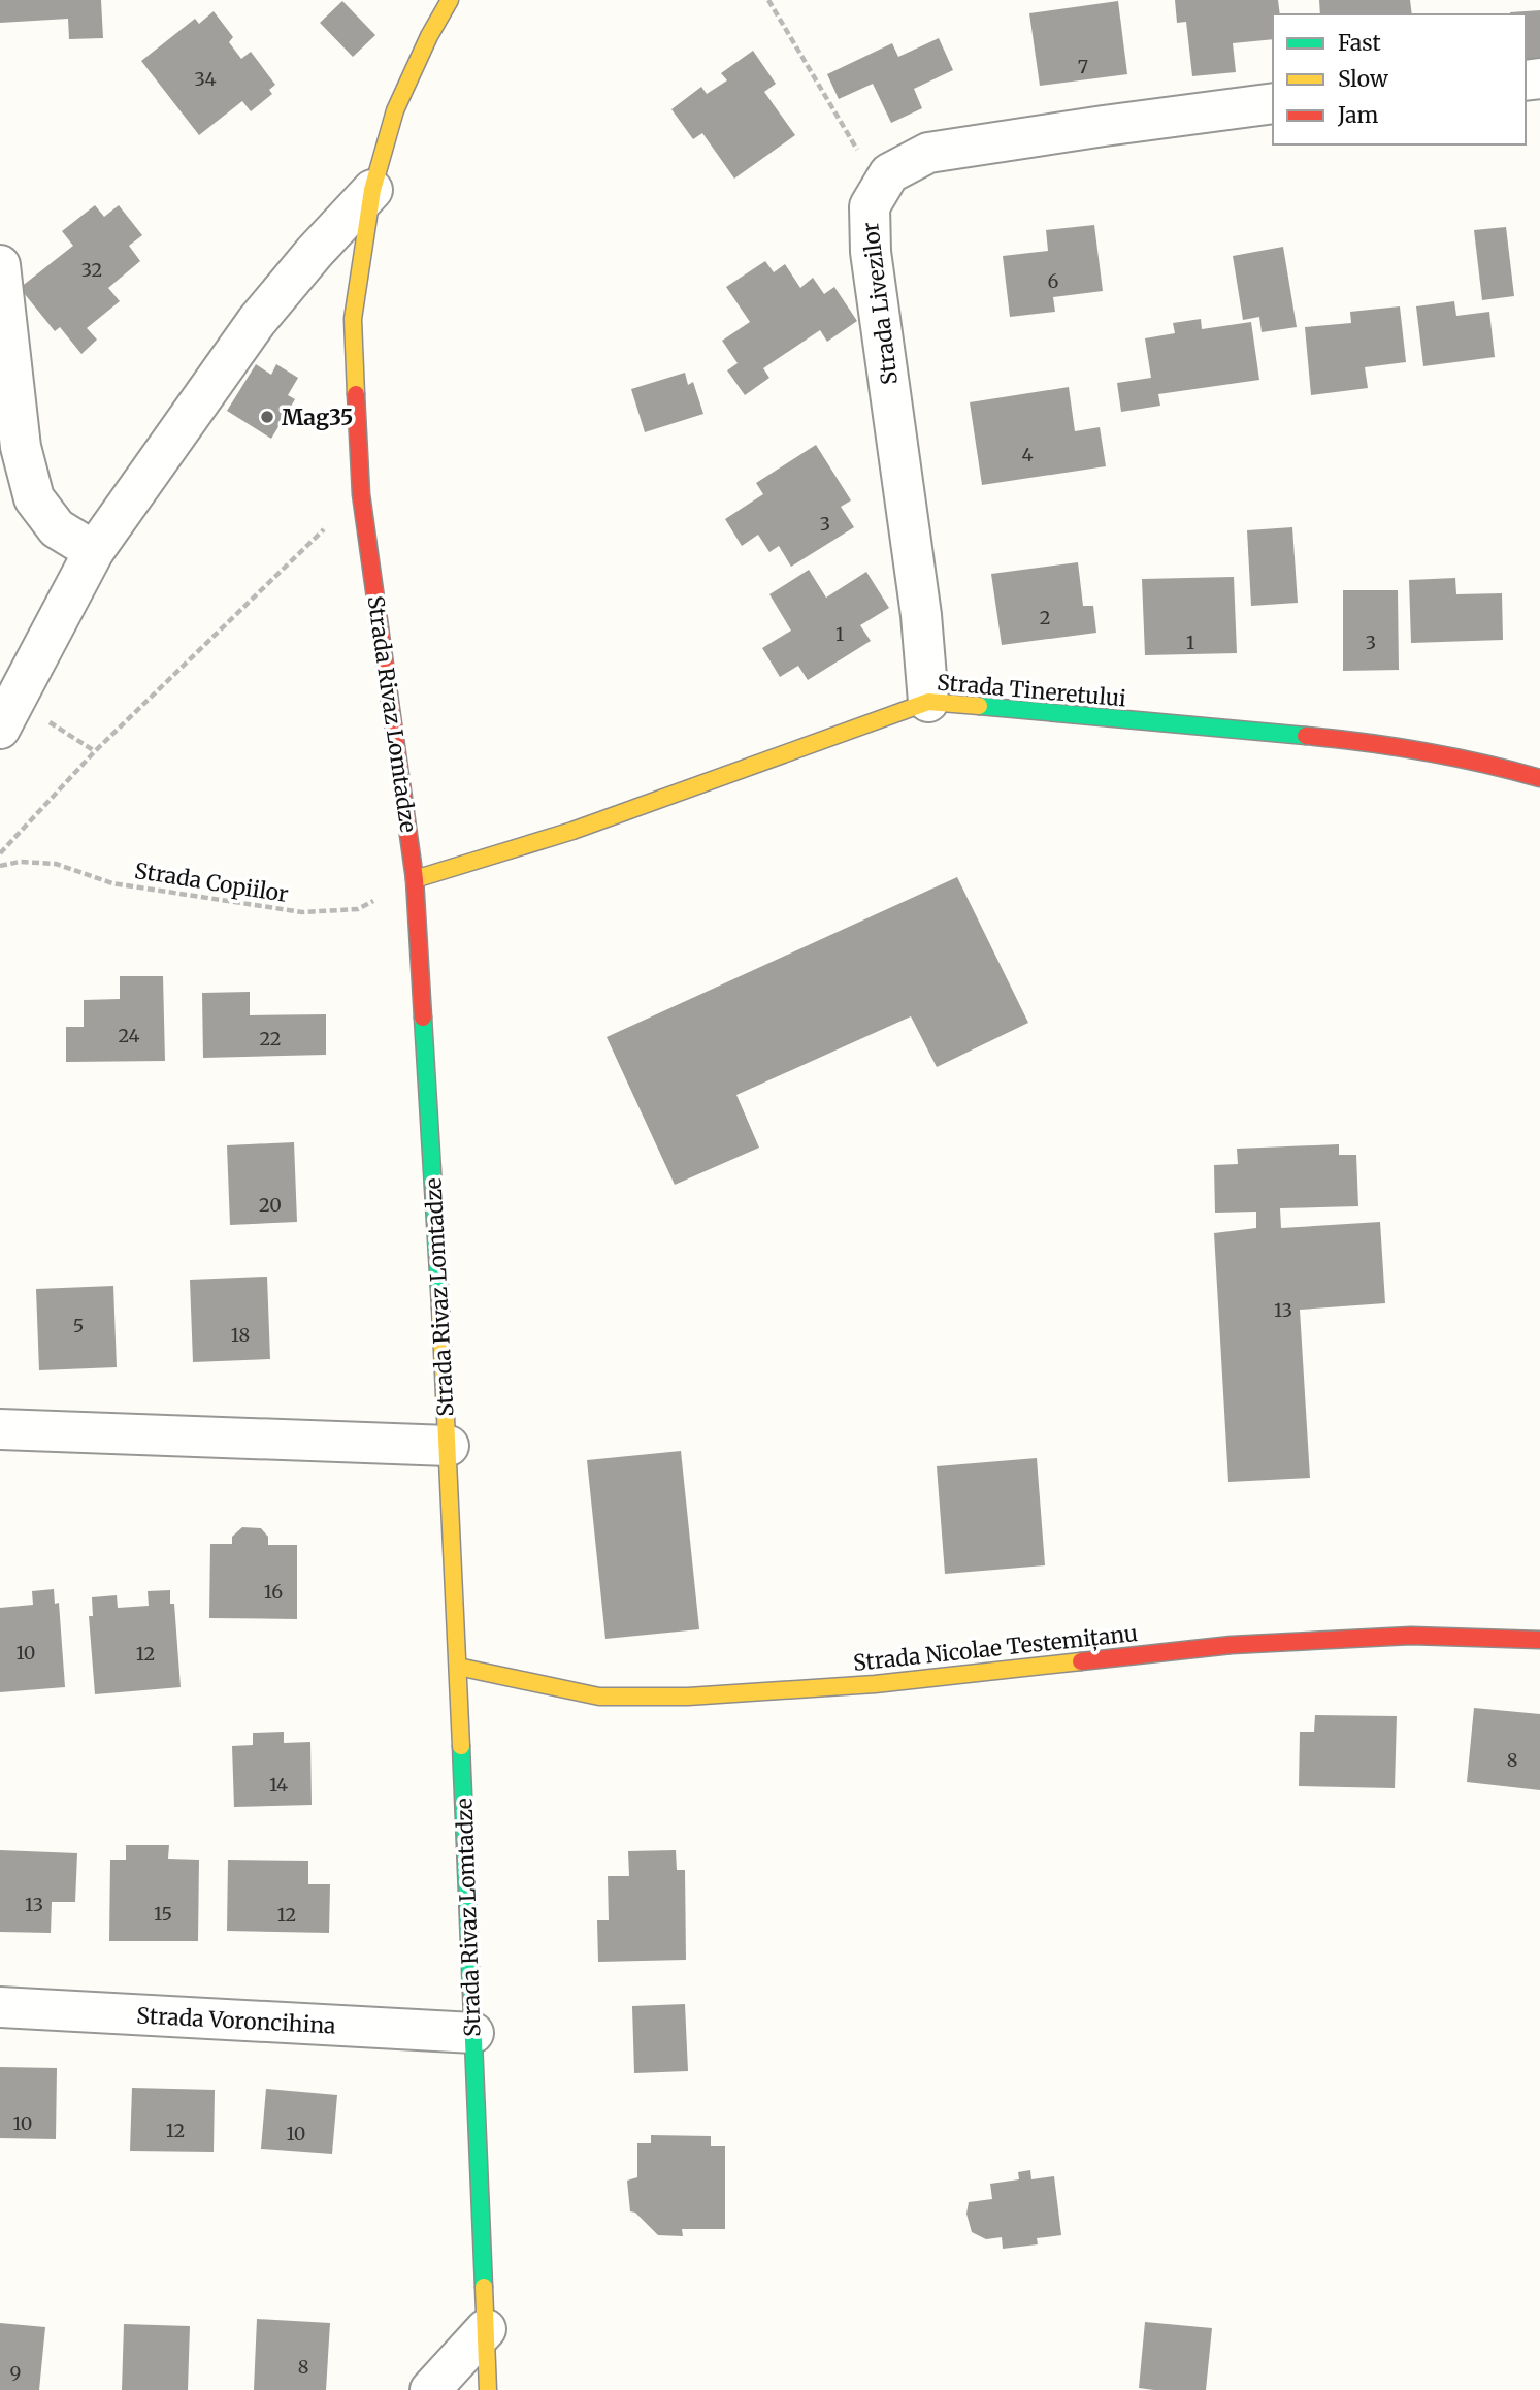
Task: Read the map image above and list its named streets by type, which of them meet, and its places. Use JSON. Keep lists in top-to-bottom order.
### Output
{
  "streets": {
    "street": [
      "Strada Livezilor",
      "Strada Tineretului",
      "Strada Rivaz Lomtadze",
      "Strada Nicolae Testemițanu",
      "Strada Voroncihina"
    ],
    "path": ["Strada Copiilor"]
  },
  "crossings": [
    ["Strada Livezilor", "Strada Tineretului"],
    ["Strada Tineretului", "Strada Rivaz Lomtadze"],
    ["Strada Tineretului", "Strada Copiilor"],
    ["Strada Rivaz Lomtadze", "Strada Copiilor"],
    ["Strada Rivaz Lomtadze", "Strada Nicolae Testemițanu"],
    ["Strada Rivaz Lomtadze", "Strada Voroncihina"]
  ],
  "places": ["Mag35"],
  "house_numbers": [
    "7",
    "34",
    "32",
    "6",
    "4",
    "3",
    "2",
    "1",
    "1",
    "3",
    "24",
    "22",
    "20",
    "13",
    "5",
    "18",
    "16",
    "10",
    "12",
    "8",
    "14",
    "13",
    "15",
    "12",
    "10",
    "12",
    "10",
    "8",
    "9"
  ],
  "legend": ["Fast", "Slow", "Jam"]
}
